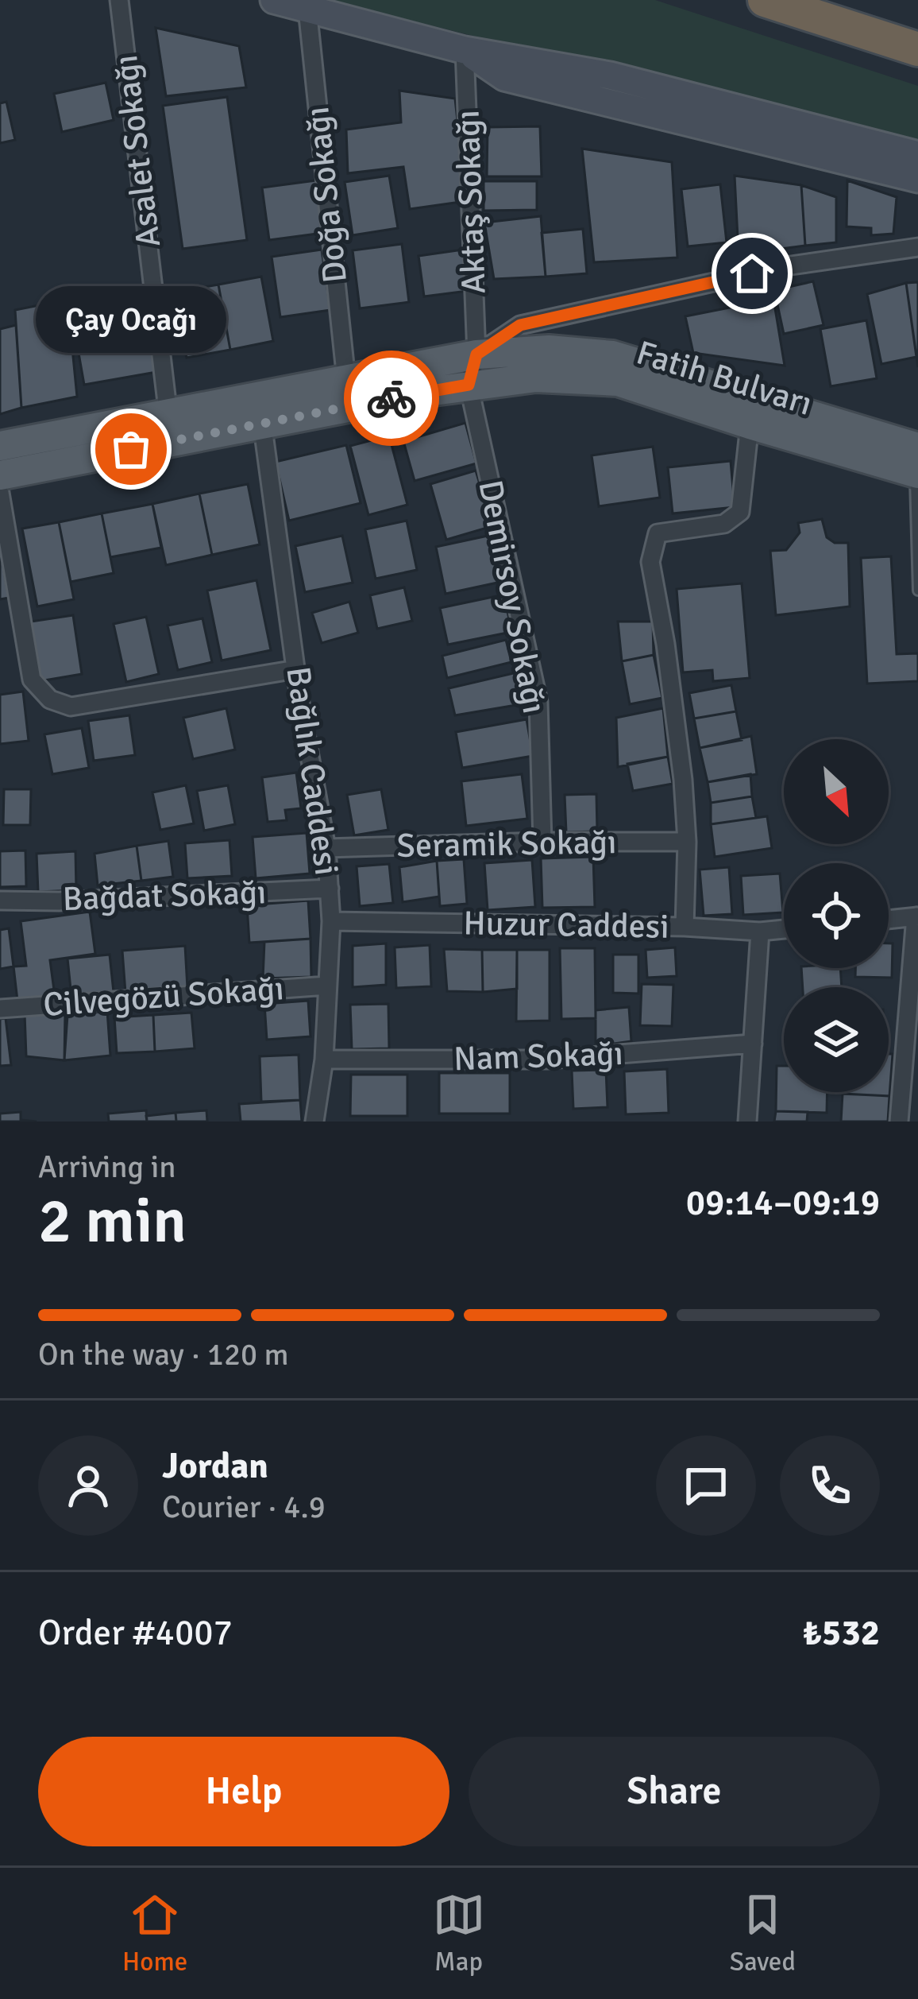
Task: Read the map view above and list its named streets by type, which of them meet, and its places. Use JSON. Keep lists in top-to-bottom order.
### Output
{
  "streets": {
    "main road": ["Fatih Bulvarı"],
    "street": [
      "Asalet Sokağı",
      "Doğa Sokağı",
      "Aktaş Sokağı",
      "Demirsoy Sokağı",
      "Bağlık Caddesi",
      "Seramik Sokağı",
      "Bağdat Sokağı",
      "Huzur Caddesi",
      "Cilvegözü Sokağı",
      "Nam Sokağı"
    ]
  },
  "crossings": [
    ["Asalet Sokağı", "Fatih Bulvarı"],
    ["Doğa Sokağı", "Fatih Bulvarı"],
    ["Aktaş Sokağı", "Fatih Bulvarı"],
    ["Aktaş Sokağı", "Demirsoy Sokağı"],
    ["Fatih Bulvarı", "Demirsoy Sokağı"],
    ["Fatih Bulvarı", "Bağlık Caddesi"],
    ["Demirsoy Sokağı", "Seramik Sokağı"],
    ["Bağlık Caddesi", "Seramik Sokağı"],
    ["Bağlık Caddesi", "Bağdat Sokağı"],
    ["Bağlık Caddesi", "Huzur Caddesi"],
    ["Bağlık Caddesi", "Cilvegözü Sokağı"],
    ["Bağlık Caddesi", "Nam Sokağı"]
  ],
  "places": ["Çay Ocağı"],
  "north": "bottom right",
  "page": {
    "bubble": "Çay Ocağı",
    "heading": ["2 min", "Arriving in", "09:14–09:19"],
    "panel": [
      "Jordan",
      "Courier · 4.9",
      "Order #4007",
      "₺532"
    ],
    "bar": "On the way · 120 m",
    "buttons": ["Help", "Share"],
    "tabs": ["Home", "Map", "Saved"]
  }
}
